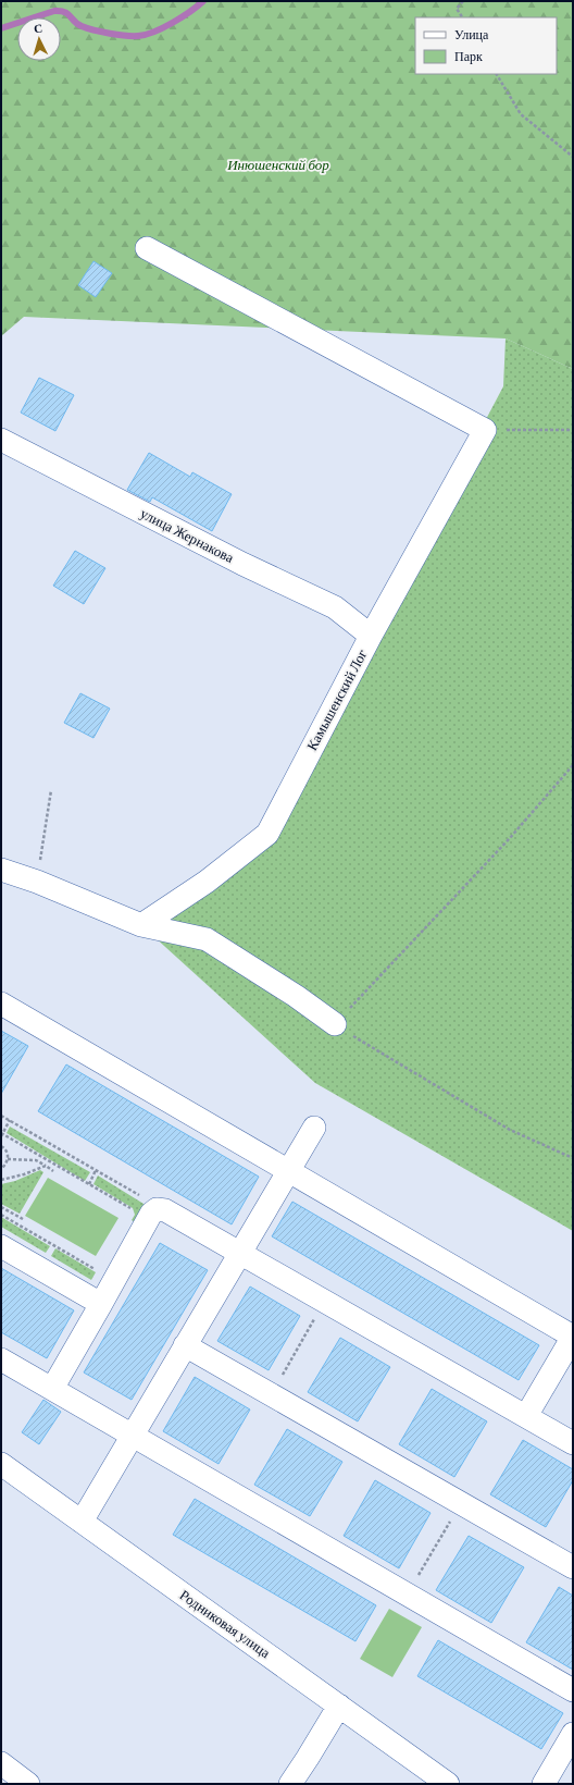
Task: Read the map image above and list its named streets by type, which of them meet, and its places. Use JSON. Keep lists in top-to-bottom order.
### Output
{
  "streets": {
    "street": ["улица Жернакова", "Камышенский Лог", "Родниковая улица"]
  },
  "crossings": [
    ["улица Жернакова", "Камышенский Лог"]
  ],
  "parks": ["Инюшенский бор"],
  "legend": ["Улица", "Парк"],
  "north": "top"
}
